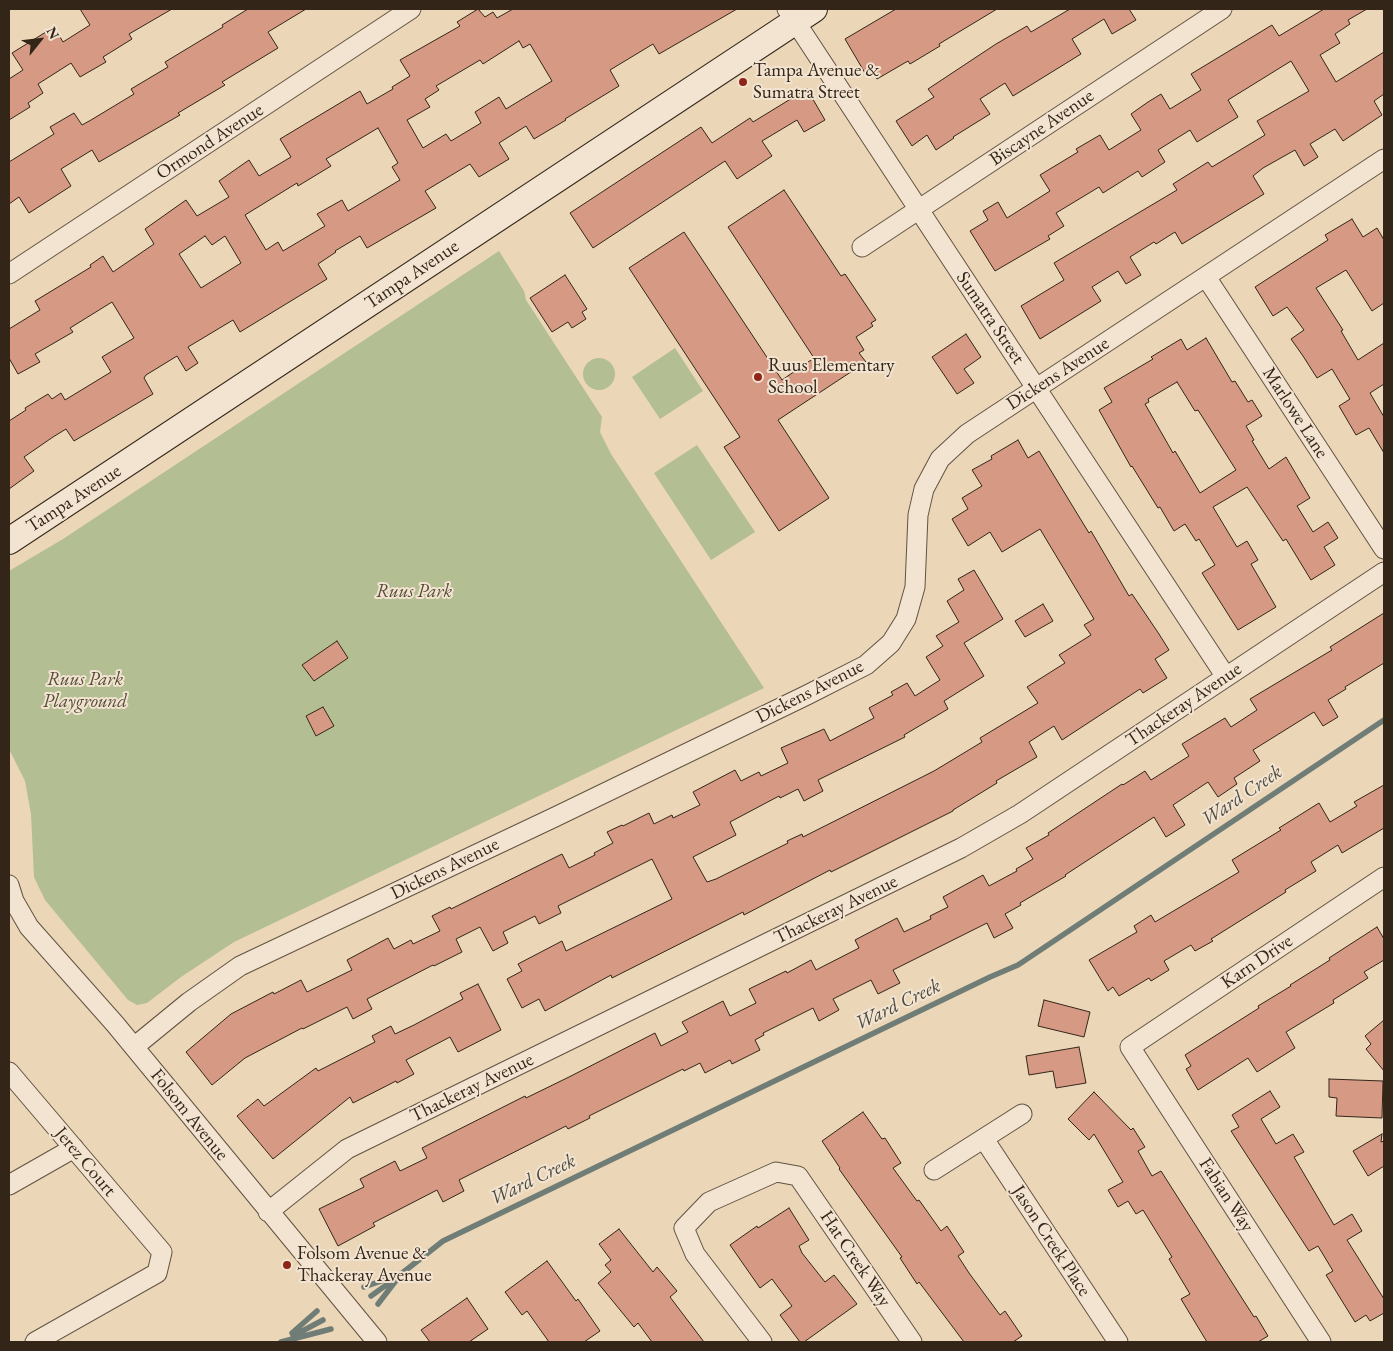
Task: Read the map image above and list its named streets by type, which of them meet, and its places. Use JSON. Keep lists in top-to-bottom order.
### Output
{
  "streets": {
    "street": [
      "Biscayne Avenue",
      "Ormond Avenue",
      "Tampa Avenue",
      "Sumatra Street",
      "Dickens Avenue",
      "Marlowe Lane",
      "Thackeray Avenue",
      "Karn Drive",
      "Folsom Avenue",
      "Jerez Court",
      "Fabian Way",
      "Jason Creek Place",
      "Hat Creek Way"
    ]
  },
  "crossings": [
    ["Biscayne Avenue", "Sumatra Street"],
    ["Tampa Avenue", "Sumatra Street"],
    ["Sumatra Street", "Dickens Avenue"],
    ["Sumatra Street", "Thackeray Avenue"],
    ["Dickens Avenue", "Marlowe Lane"],
    ["Dickens Avenue", "Folsom Avenue"],
    ["Thackeray Avenue", "Folsom Avenue"],
    ["Karn Drive", "Fabian Way"]
  ],
  "water": ["Ward Creek"],
  "parks": ["Ruus Park", "Ruus Park Playground"],
  "places": ["Tampa Avenue & Sumatra Street", "Ruus Elementary School", "Folsom Avenue & Thackeray Avenue"],
  "north": "top right"
}
